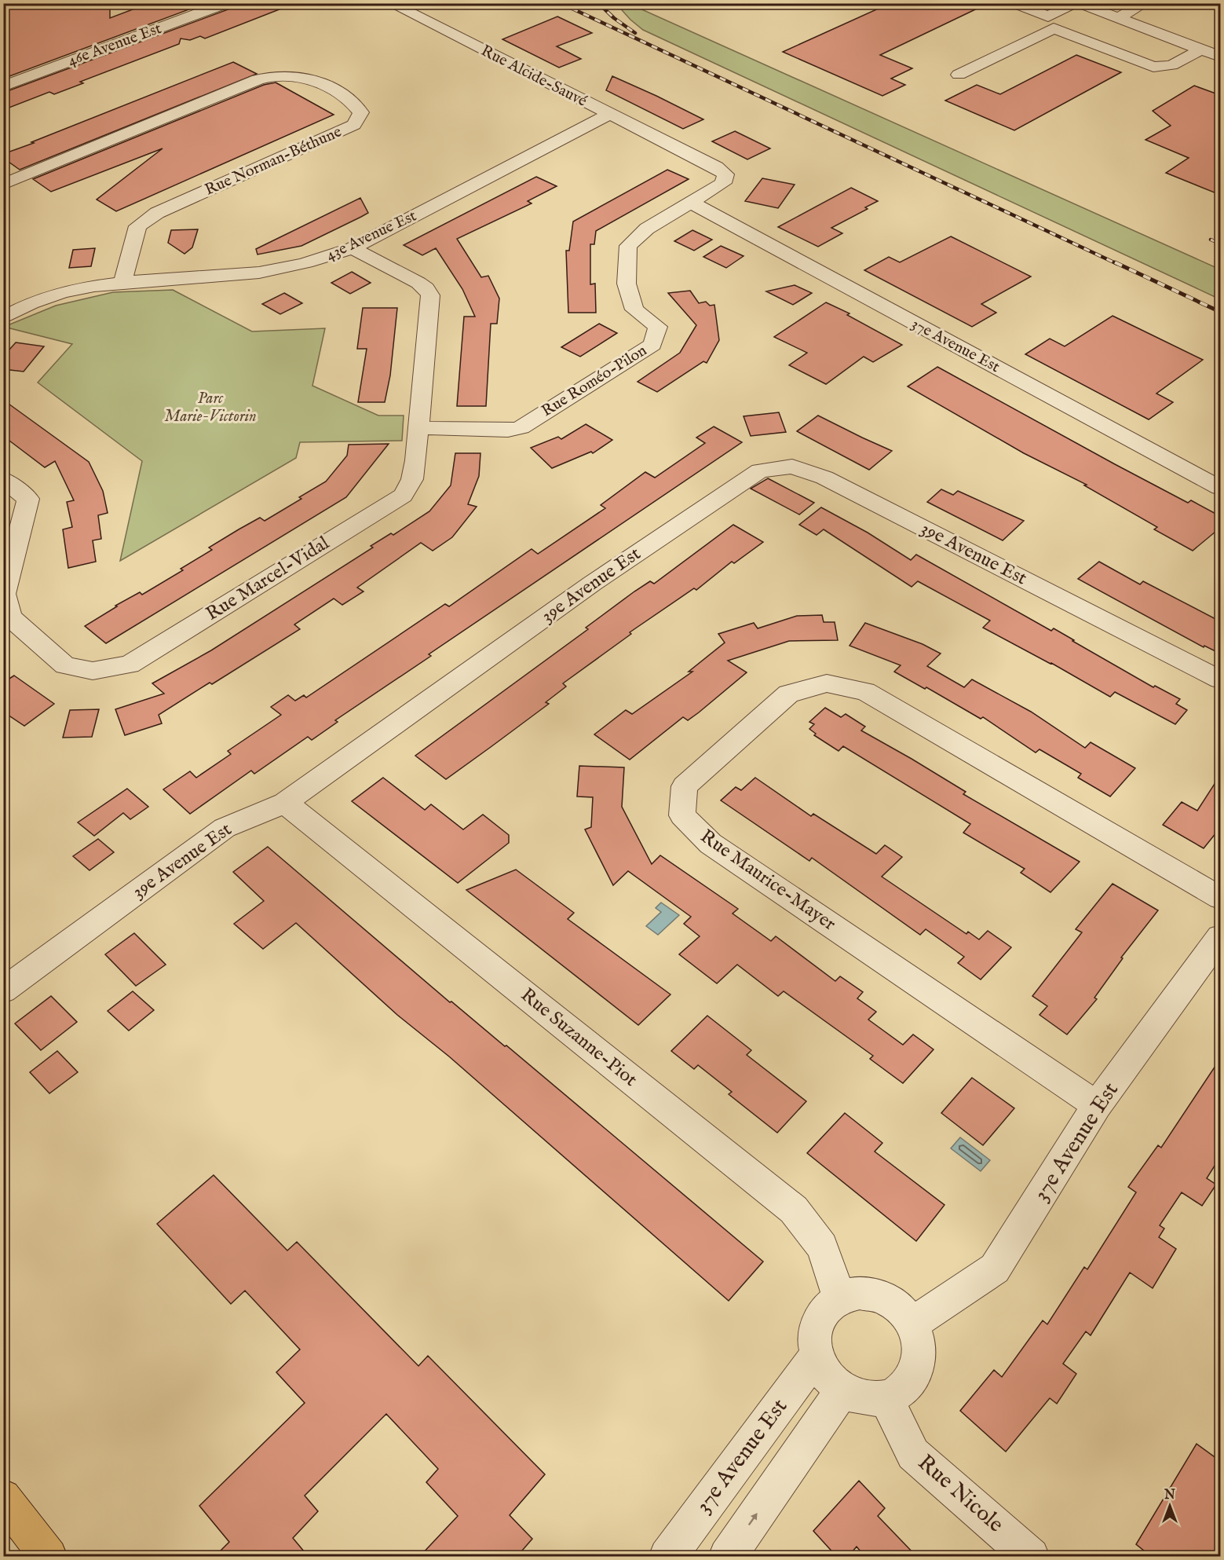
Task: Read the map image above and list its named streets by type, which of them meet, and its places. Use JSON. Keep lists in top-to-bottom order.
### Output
{
  "streets": {
    "street": [
      "46e Avenue Est",
      "Rue Alcide-Sauvé",
      "Rue Norman-Béthune",
      "43e Avenue Est",
      "37e Avenue Est",
      "Rue Roméo-Pilon",
      "39e Avenue Est",
      "Rue Marcel-Vidal",
      "Rue Maurice-Mayer",
      "Rue Suzanne-Piot",
      "Rue Nicole"
    ]
  },
  "crossings": [
    ["Rue Alcide-Sauvé", "43e Avenue Est"],
    ["Rue Alcide-Sauvé", "Rue Roméo-Pilon"],
    ["Rue Norman-Béthune", "43e Avenue Est"],
    ["43e Avenue Est", "Rue Marcel-Vidal"],
    ["37e Avenue Est", "Rue Roméo-Pilon"],
    ["37e Avenue Est", "Rue Maurice-Mayer"],
    ["37e Avenue Est", "Rue Suzanne-Piot"],
    ["37e Avenue Est", "Rue Nicole"],
    ["Rue Roméo-Pilon", "Rue Marcel-Vidal"],
    ["39e Avenue Est", "Rue Suzanne-Piot"],
    ["Rue Suzanne-Piot", "Rue Nicole"]
  ],
  "parks": ["Parc Marie-Victorin"],
  "north": "top"
}
